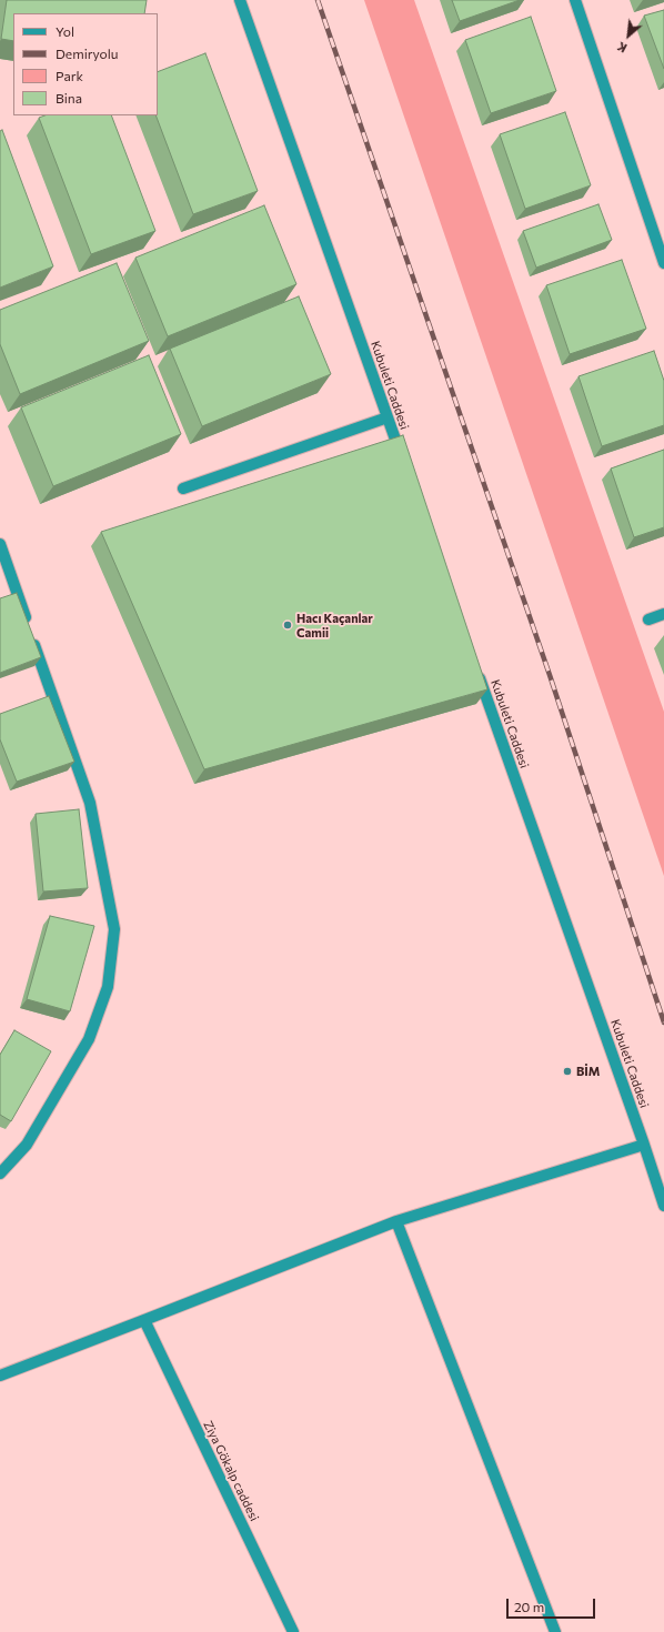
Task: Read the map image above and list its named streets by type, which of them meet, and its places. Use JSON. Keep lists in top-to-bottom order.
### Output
{
  "streets": {
    "street": ["Kubuleti Caddesi", "Ziya Gökalp caddesi"]
  },
  "places": ["Hacı Kaçanlar Camii", "BİM"],
  "legend": [
    "Yol",
    "Demiryolu",
    "Park",
    "Bina"
  ],
  "scale_bar": "20 m",
  "north": "bottom left"
}
